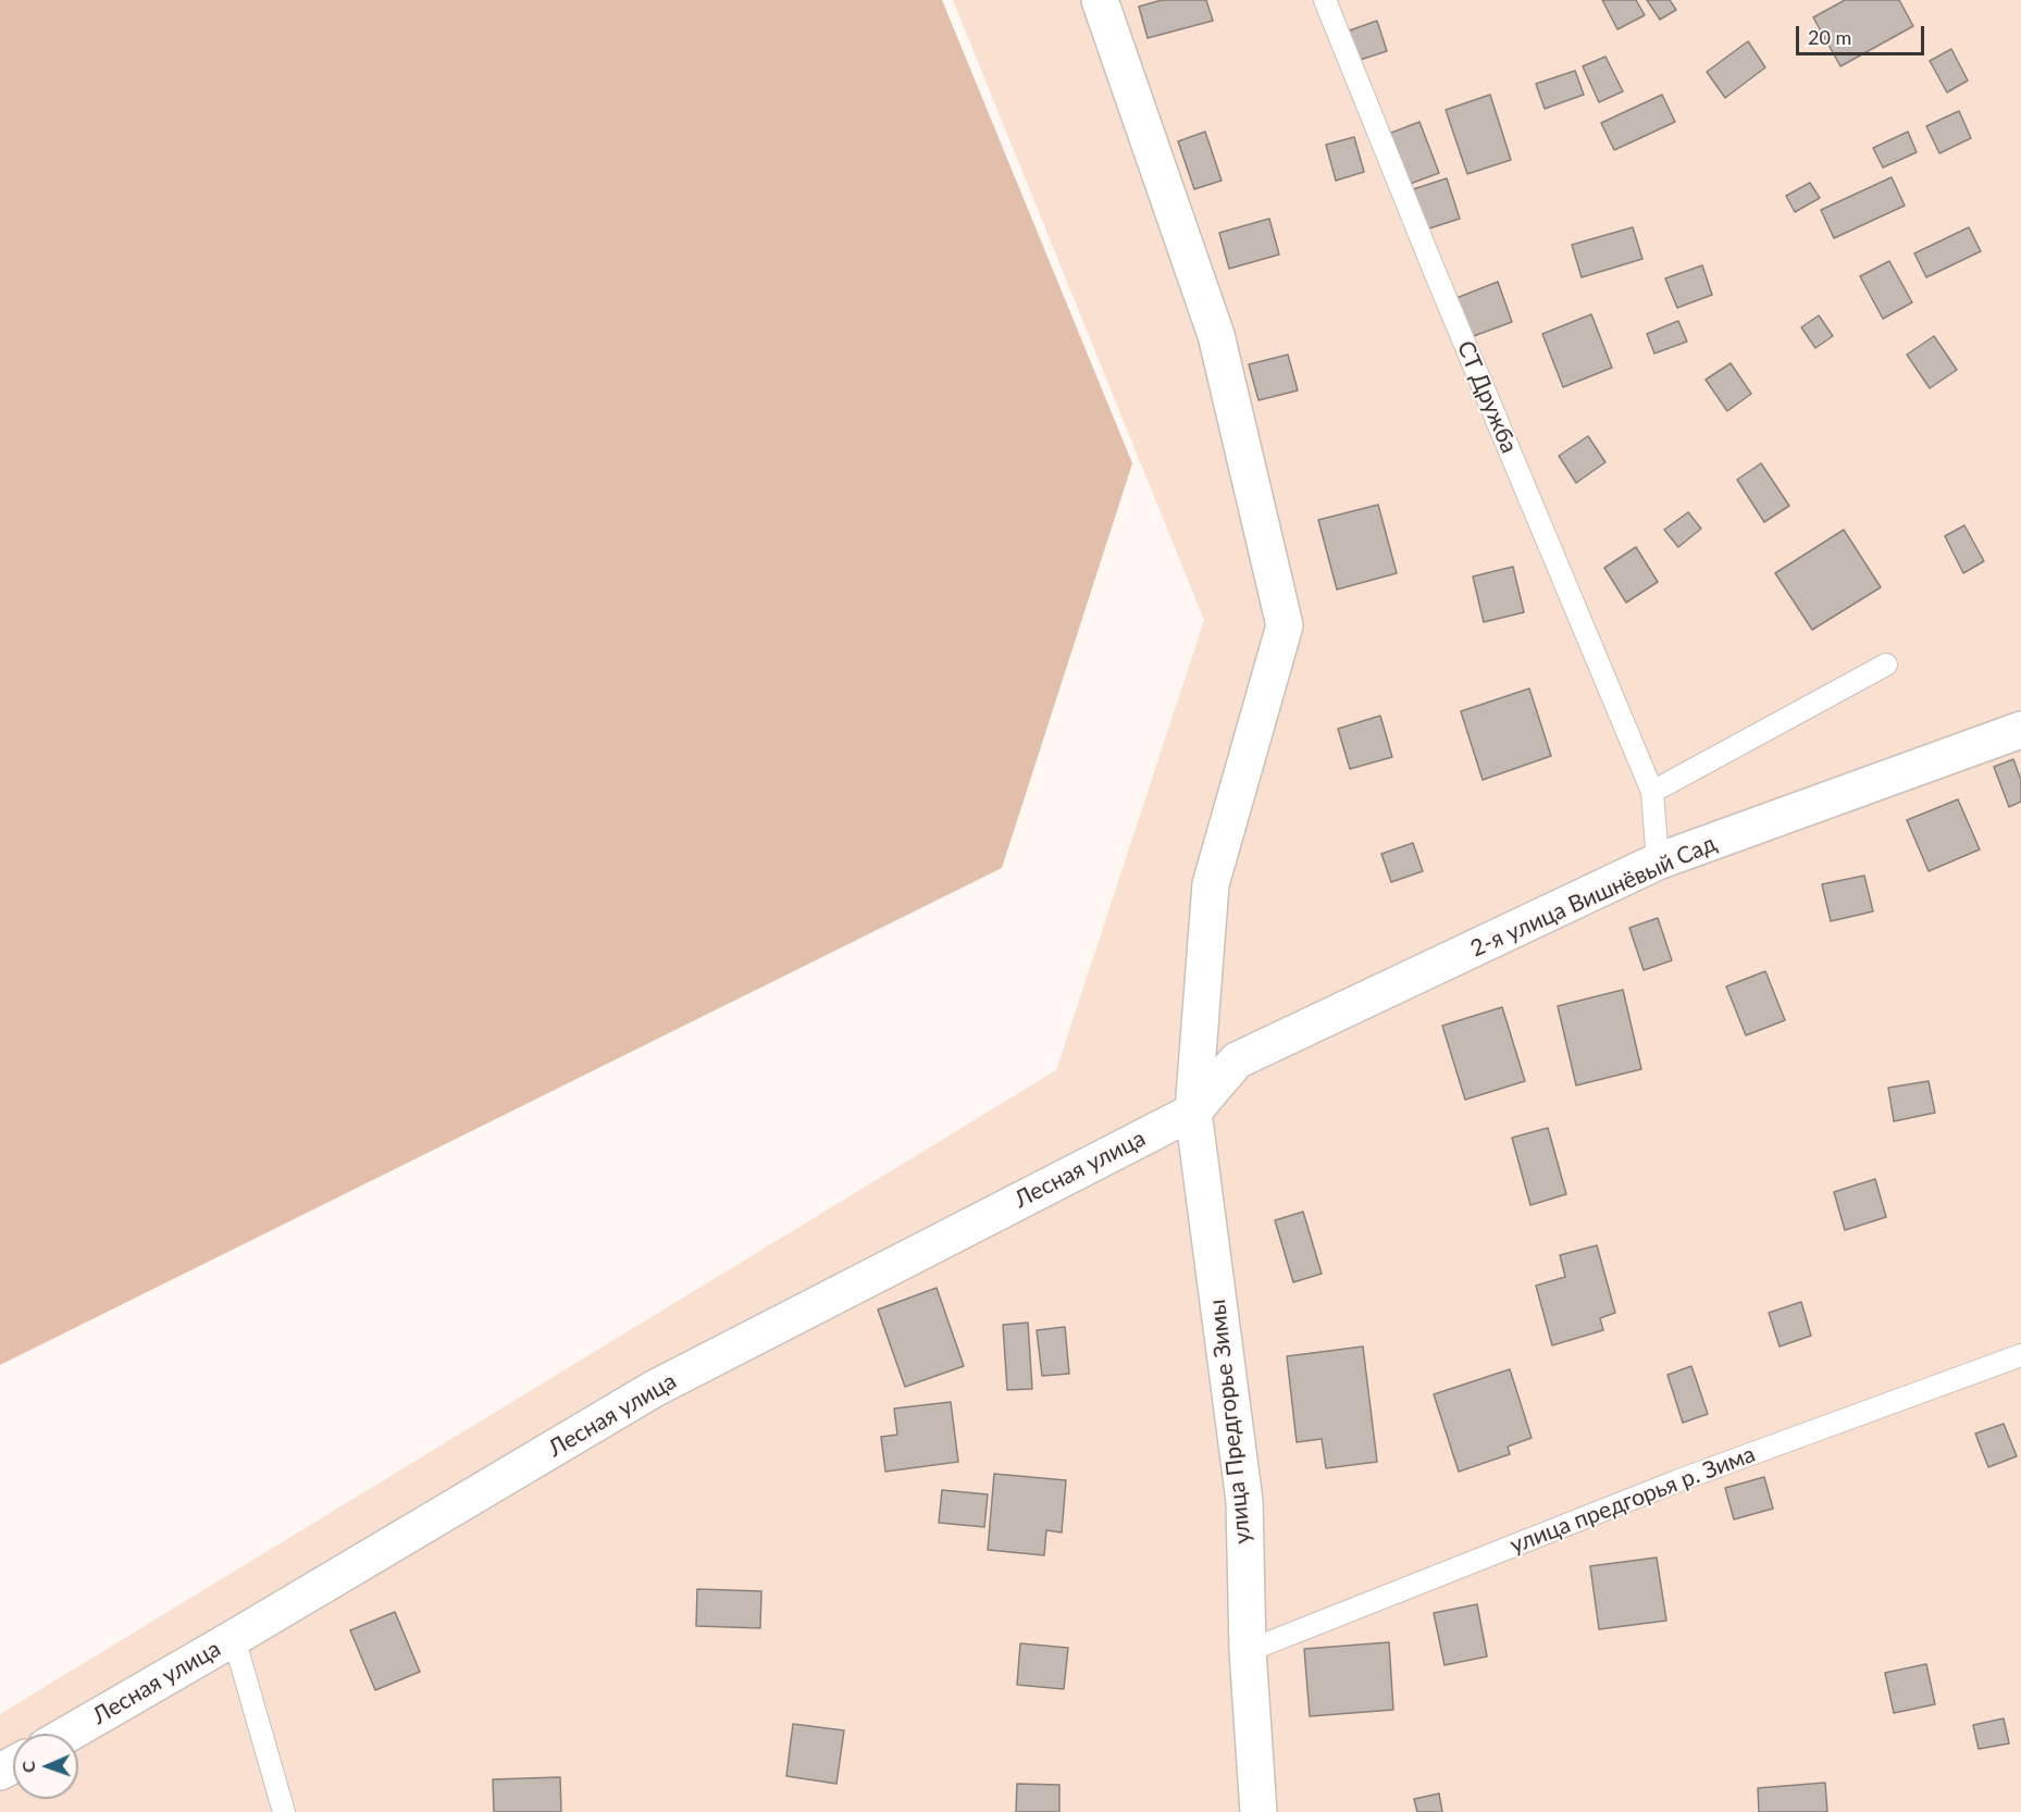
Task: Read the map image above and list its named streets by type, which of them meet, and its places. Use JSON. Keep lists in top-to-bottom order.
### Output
{
  "streets": {
    "street": ["2-я улица Вишнёвый Сад", "Лесная улица", "улица Предгорье Зимы"],
    "lane": ["СТ Дружба", "улица предгорья р. Зима"]
  },
  "crossings": [
    ["СТ Дружба", "2-я улица Вишнёвый Сад"],
    ["2-я улица Вишнёвый Сад", "Лесная улица"],
    ["2-я улица Вишнёвый Сад", "улица Предгорье Зимы"],
    ["Лесная улица", "улица Предгорье Зимы"],
    ["улица Предгорье Зимы", "улица предгорья р. Зима"]
  ],
  "scale_bar": "20 m",
  "north": "left"
}
